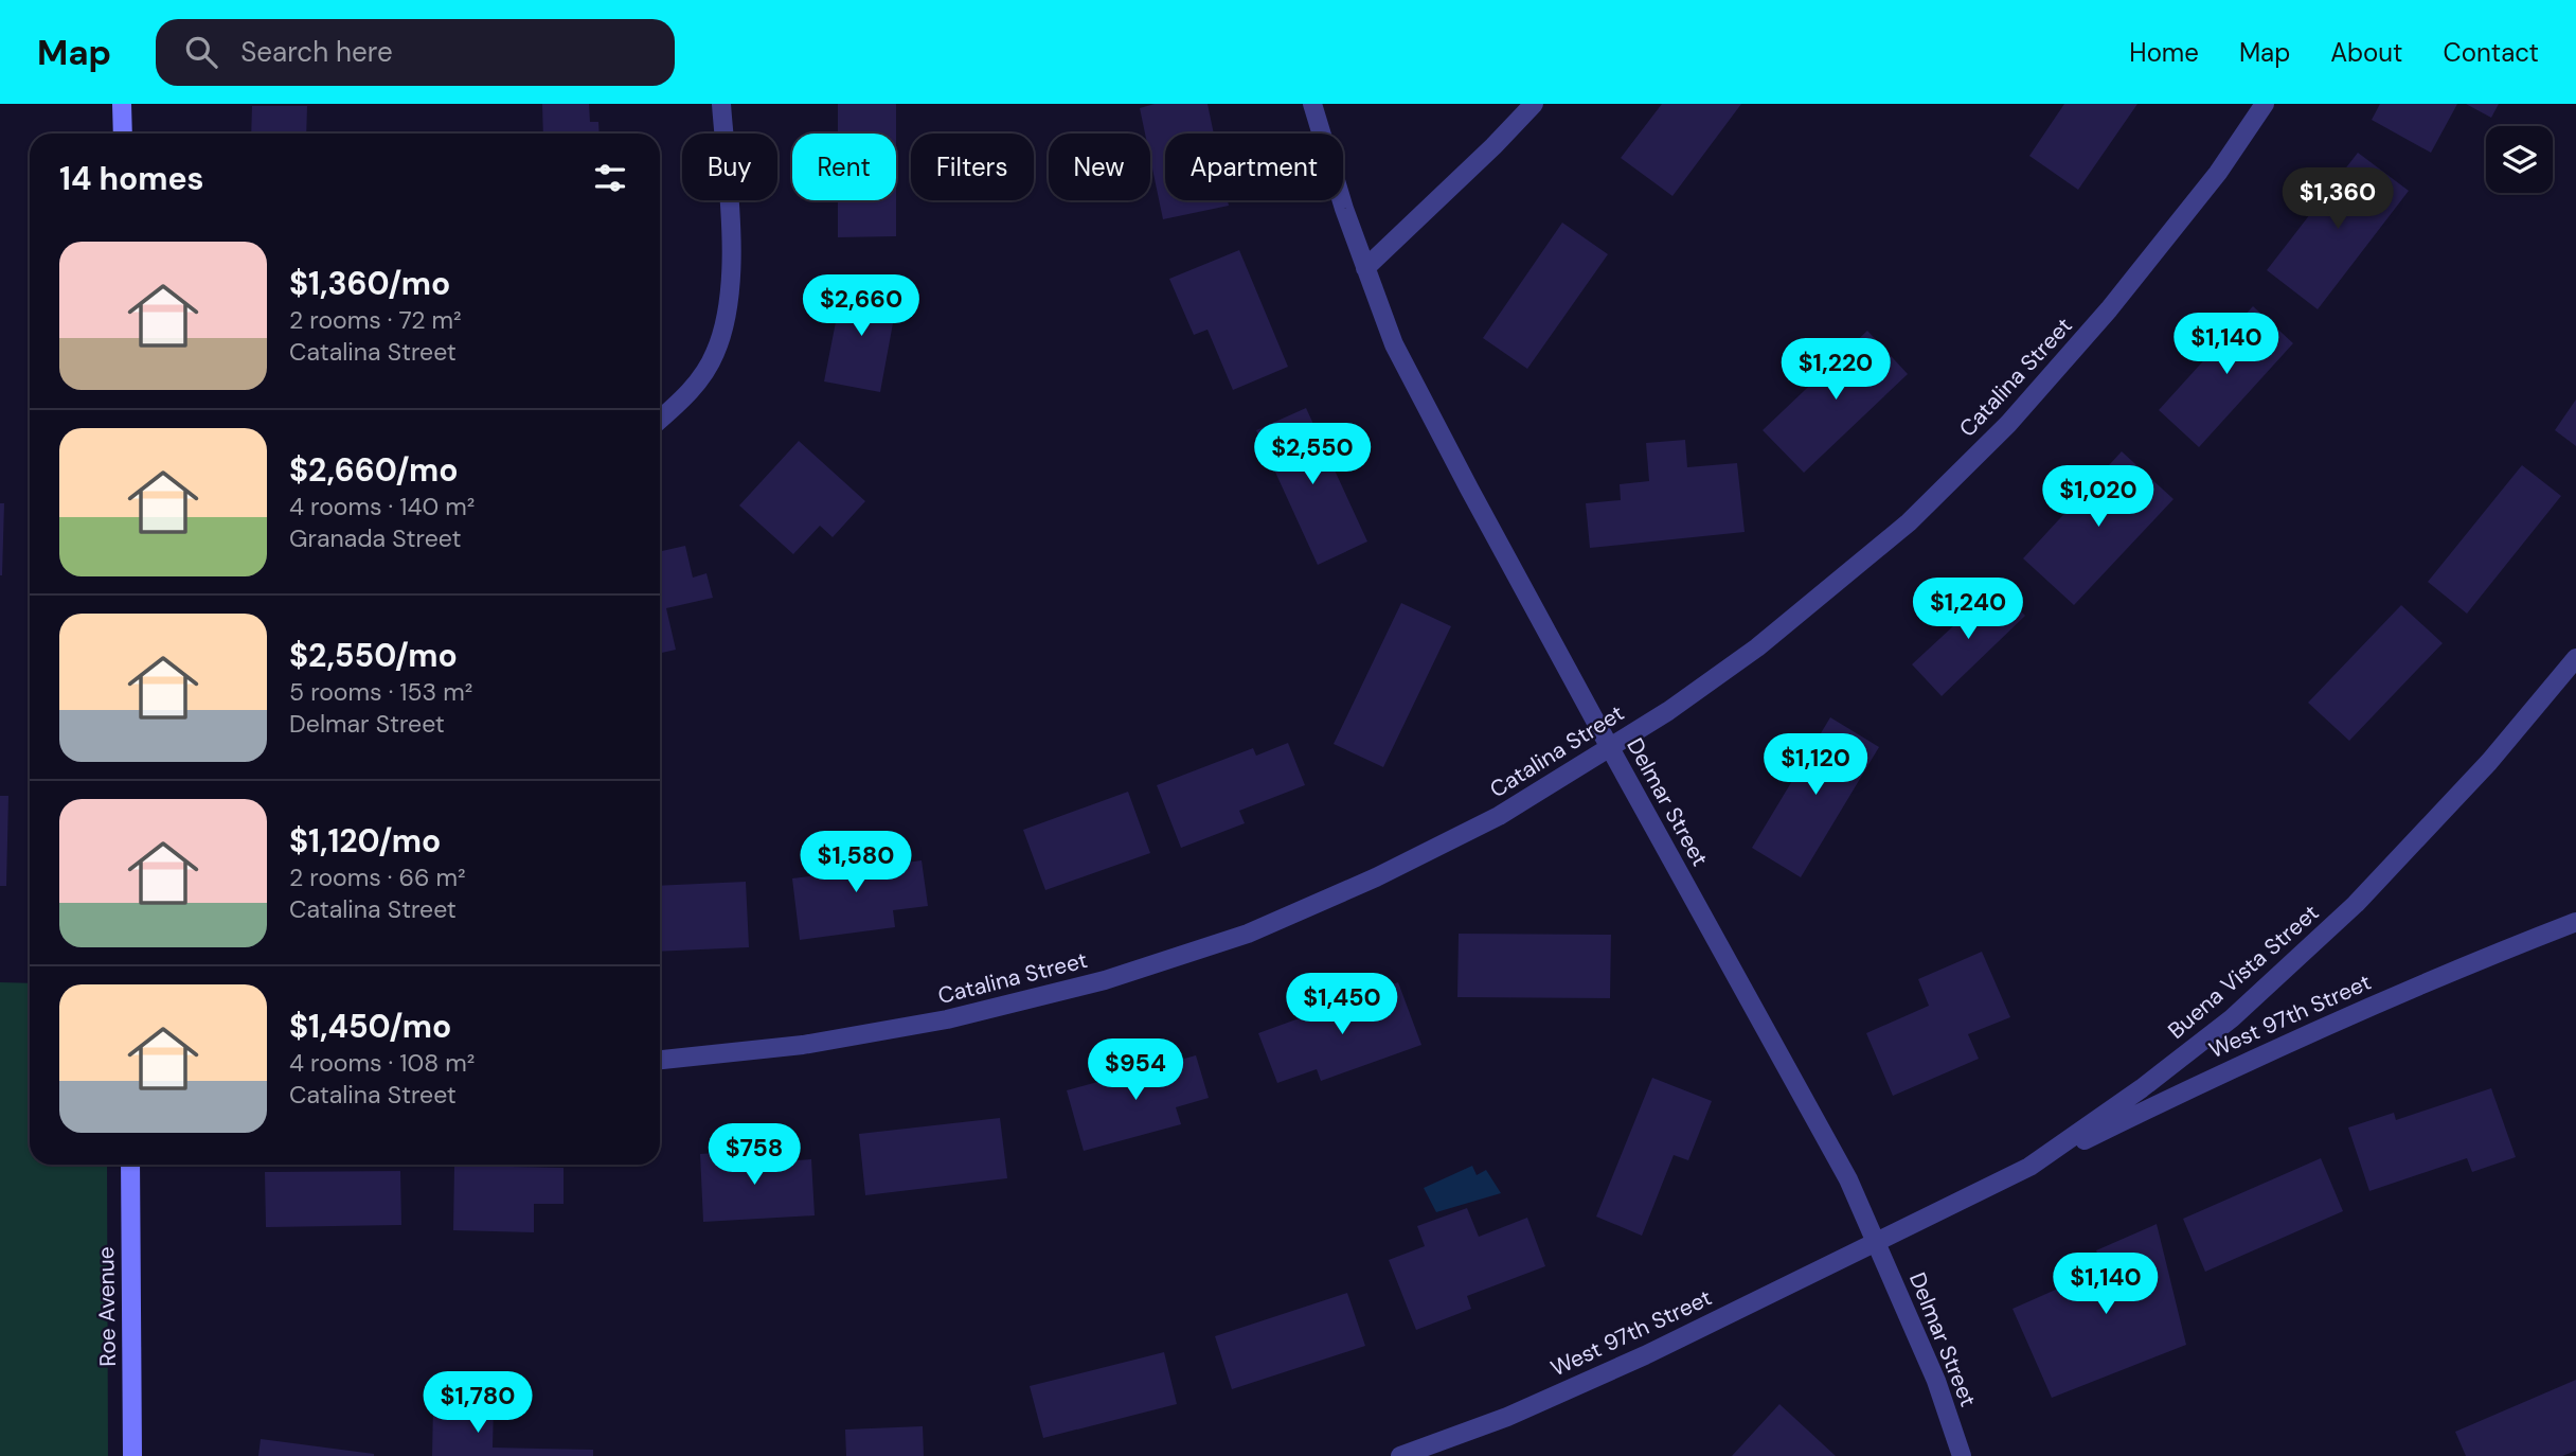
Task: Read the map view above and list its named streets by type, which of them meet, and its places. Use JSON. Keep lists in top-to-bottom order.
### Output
{
  "streets": {
    "main road": ["Roe Avenue"],
    "street": [
      "Catalina Street",
      "Delmar Street",
      "Buena Vista Street",
      "West 97th Street"
    ]
  },
  "crossings": [
    ["Catalina Street", "Delmar Street"],
    ["Delmar Street", "Buena Vista Street"],
    ["Delmar Street", "West 97th Street"],
    ["Buena Vista Street", "West 97th Street"]
  ],
  "page": {
    "header": "Map",
    "search": "Search here",
    "nav": [
      "Home",
      "Map",
      "About",
      "Contact"
    ],
    "chip": [
      "Buy",
      "Rent",
      "Filters",
      "New",
      "Apartment"
    ],
    "heading": "14 homes",
    "price": [
      "$1,360",
      "$2,660",
      "$1,140",
      "$1,220",
      "$2,550",
      "$1,020",
      "$1,240",
      "$1,120",
      "$1,580",
      "$1,450",
      "$954",
      "$758",
      "$1,140",
      "$1,780"
    ],
    "list": [
      {
        "name": "$1,360/mo",
        "note": "2 rooms · 72 m² · Catalina Street"
      },
      {
        "name": "$2,660/mo",
        "note": "4 rooms · 140 m² · Granada Street"
      },
      {
        "name": "$2,550/mo",
        "note": "5 rooms · 153 m² · Delmar Street"
      },
      {
        "name": "$1,120/mo",
        "note": "2 rooms · 66 m² · Catalina Street"
      },
      {
        "name": "$1,450/mo",
        "note": "4 rooms · 108 m² · Catalina Street"
      }
    ]
  }
}
